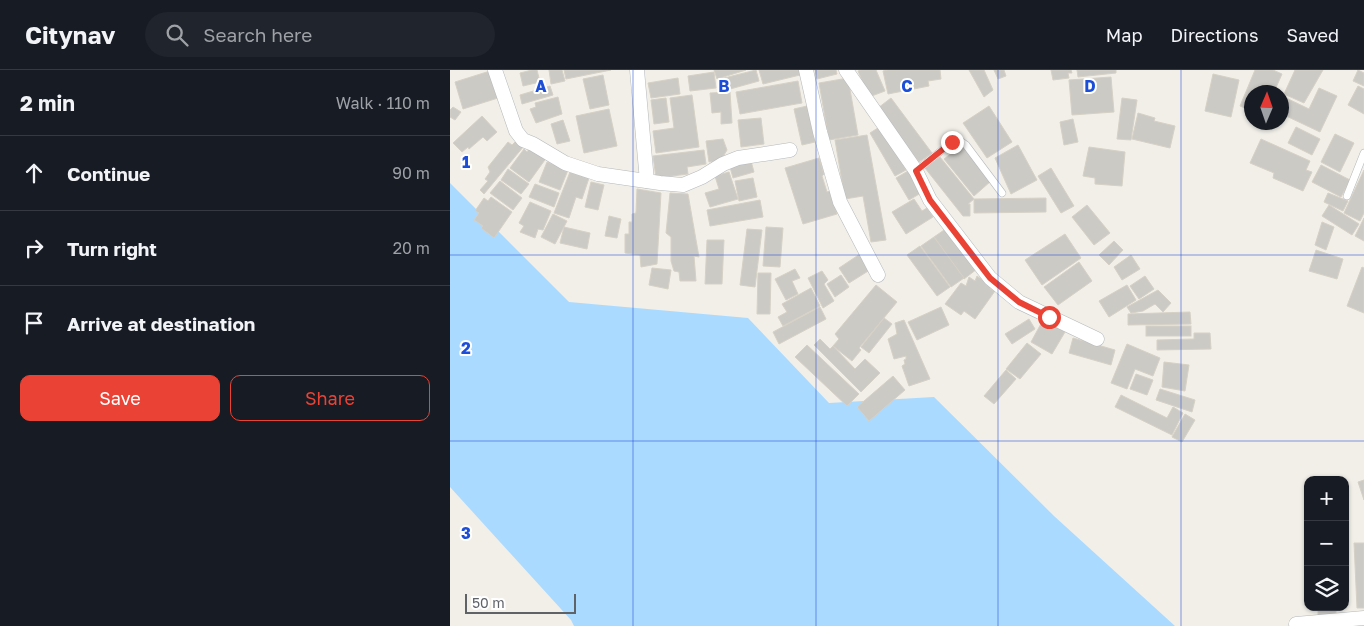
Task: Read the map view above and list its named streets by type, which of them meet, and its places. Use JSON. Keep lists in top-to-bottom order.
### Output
{
  "scale_bar": "50 m",
  "north": "top",
  "page": {
    "header": "Citynav",
    "search": "Search here",
    "nav": ["Map", "Directions", "Saved"],
    "heading": ["2 min", "Walk · 110 m"],
    "list": [
      ["Continue", "90 m"],
      ["Turn right", "20 m"],
      "Arrive at destination"
    ],
    "buttons": ["Save", "Share"],
    "map_buttons": ["+", "−"],
    "scale": "50 m"
  },
  "grid": {
    "columns": [
      "A",
      "B",
      "C",
      "D"
    ],
    "rows": ["1", "2", "3"]
  }
}
